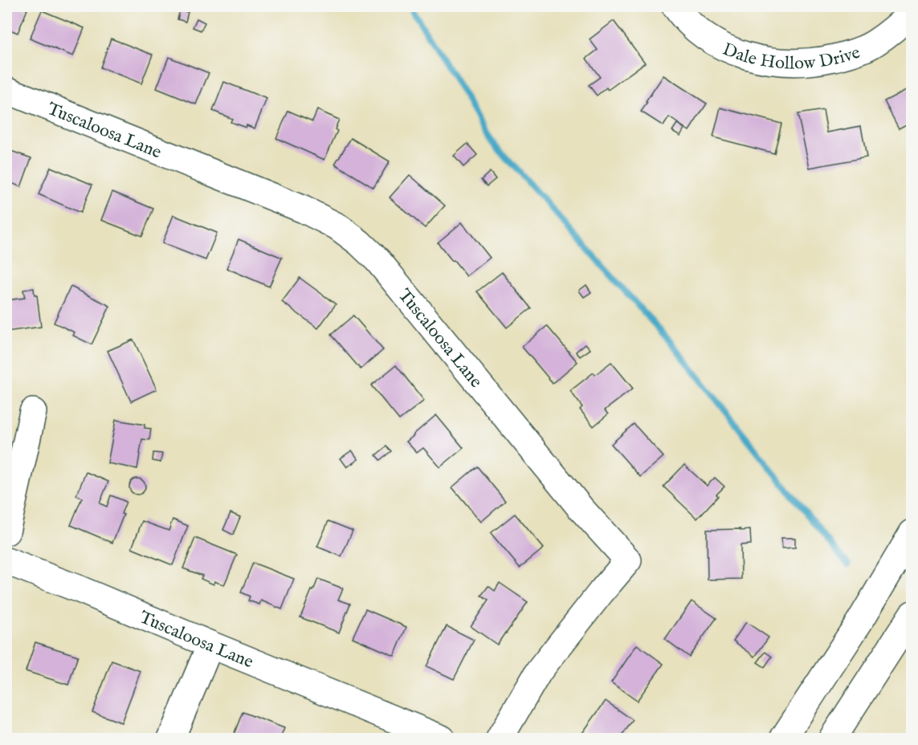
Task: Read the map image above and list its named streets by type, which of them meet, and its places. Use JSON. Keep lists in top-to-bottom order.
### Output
{
  "streets": {
    "street": ["Dale Hollow Drive", "Tuscaloosa Lane"]
  }
}
